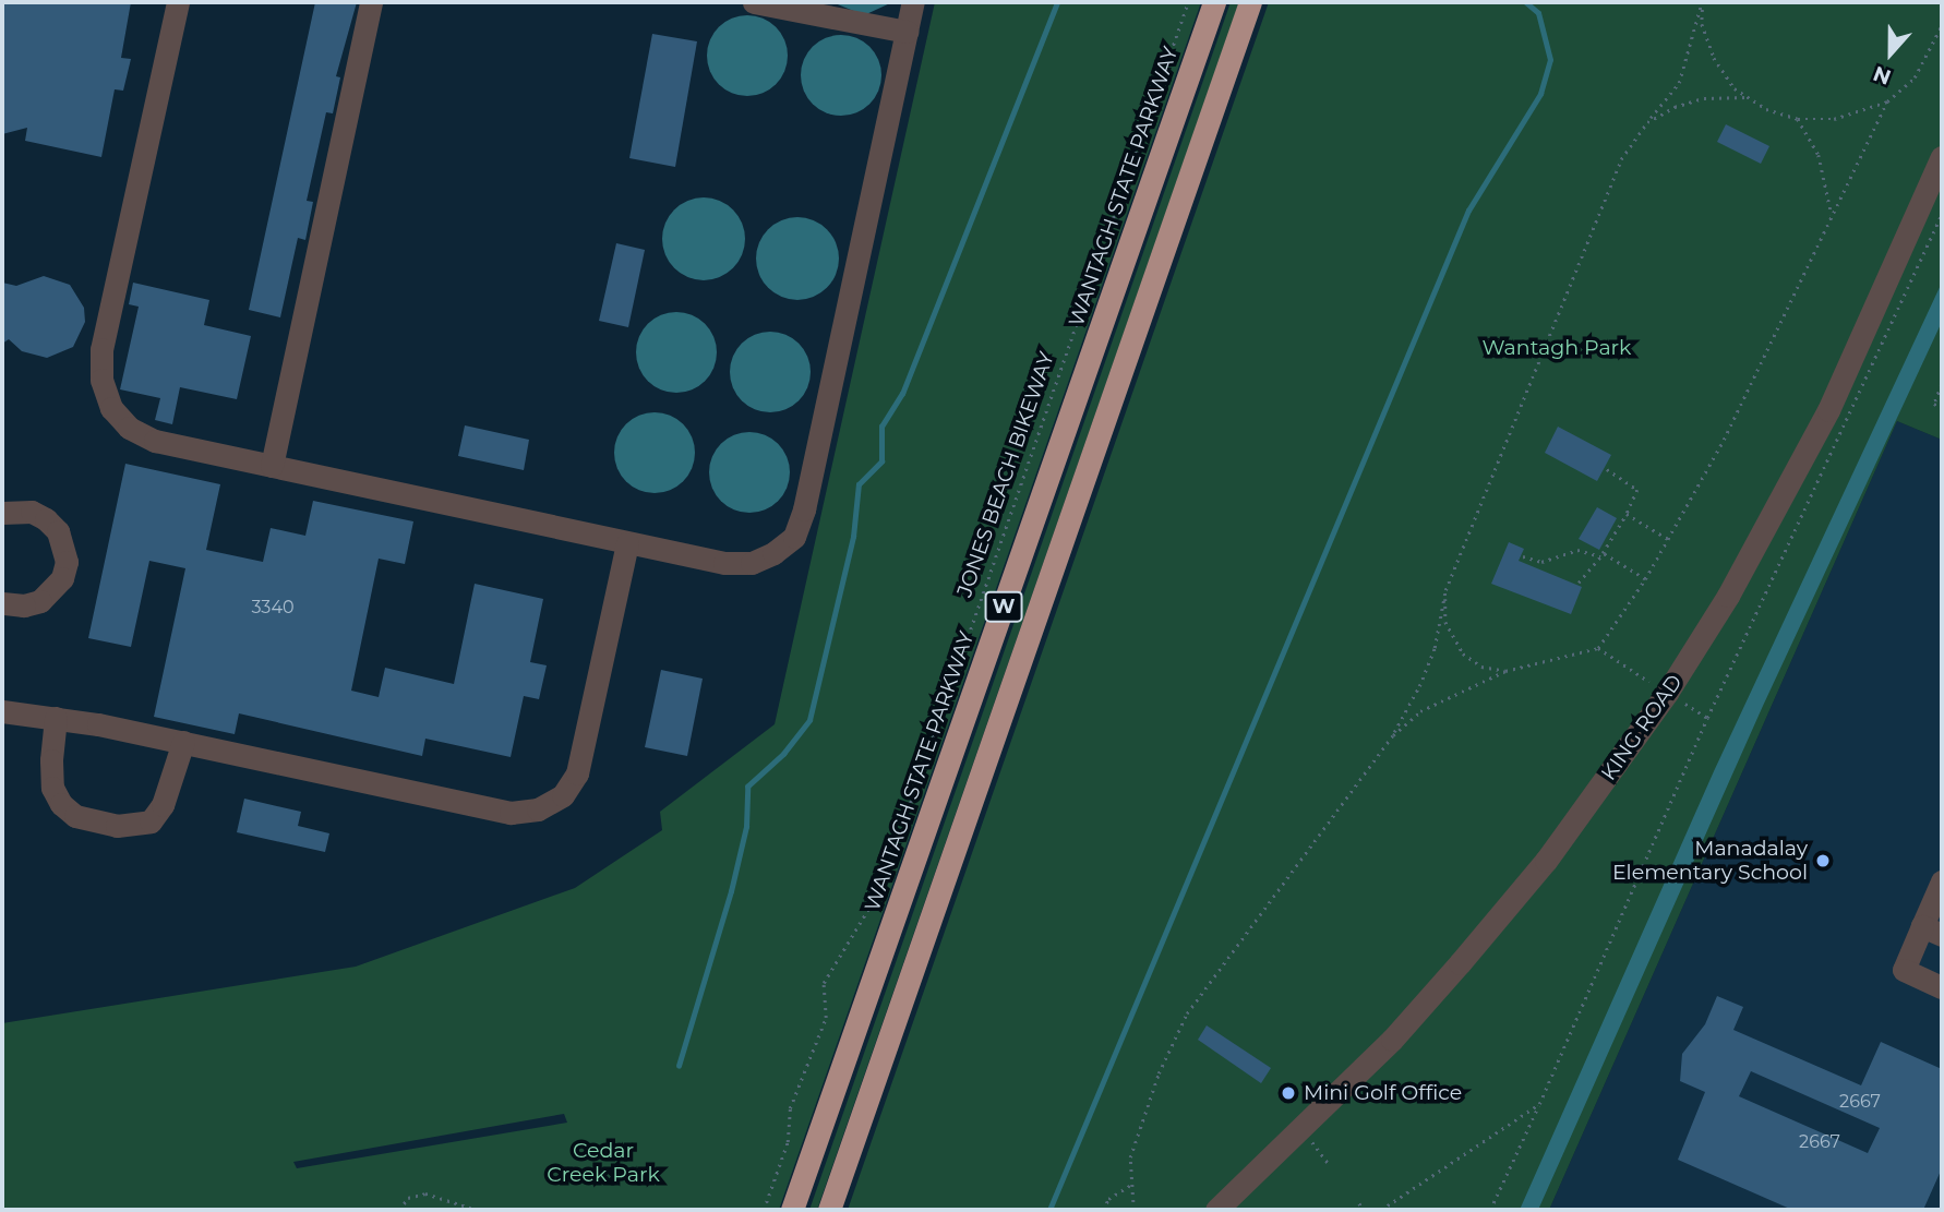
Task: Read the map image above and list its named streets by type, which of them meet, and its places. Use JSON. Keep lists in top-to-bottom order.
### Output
{
  "streets": {
    "highway": ["WANTAGH STATE PARKWAY", "W"],
    "street": ["KING ROAD"],
    "path": ["JONES BEACH BIKEWAY"]
  },
  "parks": ["Wantagh Park", "Cedar Creek Park"],
  "places": ["Manadalay Elementary School", "Mini Golf Office"],
  "house_numbers": ["3340", "2667", "2667"],
  "north": "bottom"
}
